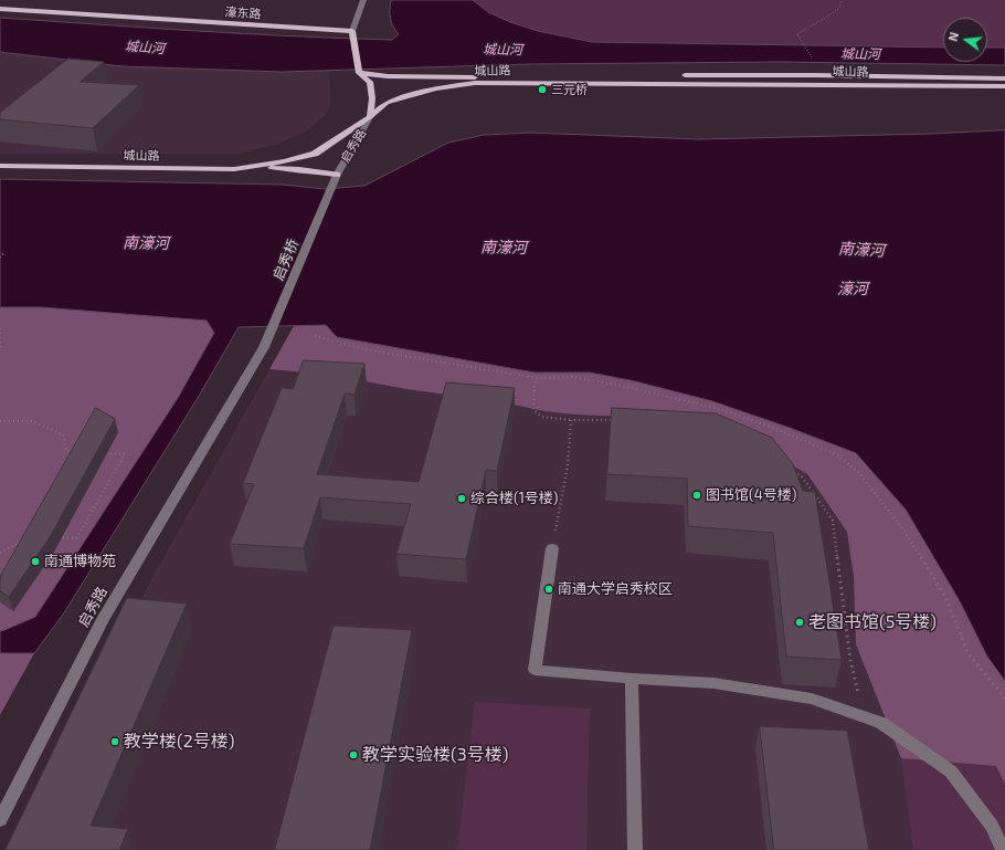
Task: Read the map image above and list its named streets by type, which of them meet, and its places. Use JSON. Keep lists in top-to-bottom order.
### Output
{
  "streets": {
    "main road": ["濠东路", "城山路"],
    "street": ["启秀路", "启秀桥"]
  },
  "crossings": [
    ["城山路", "启秀路"],
    ["启秀路", "启秀桥"]
  ],
  "water": ["城山河", "南濠河", "濠河"],
  "places": [
    "三元桥",
    "图书馆(4号楼)",
    "综合楼(1号楼)",
    "南通博物苑",
    "南通大学启秀校区",
    "老图书馆(5号楼)",
    "教学楼(2号楼)",
    "教学实验楼(3号楼)"
  ],
  "north": "left"
}
